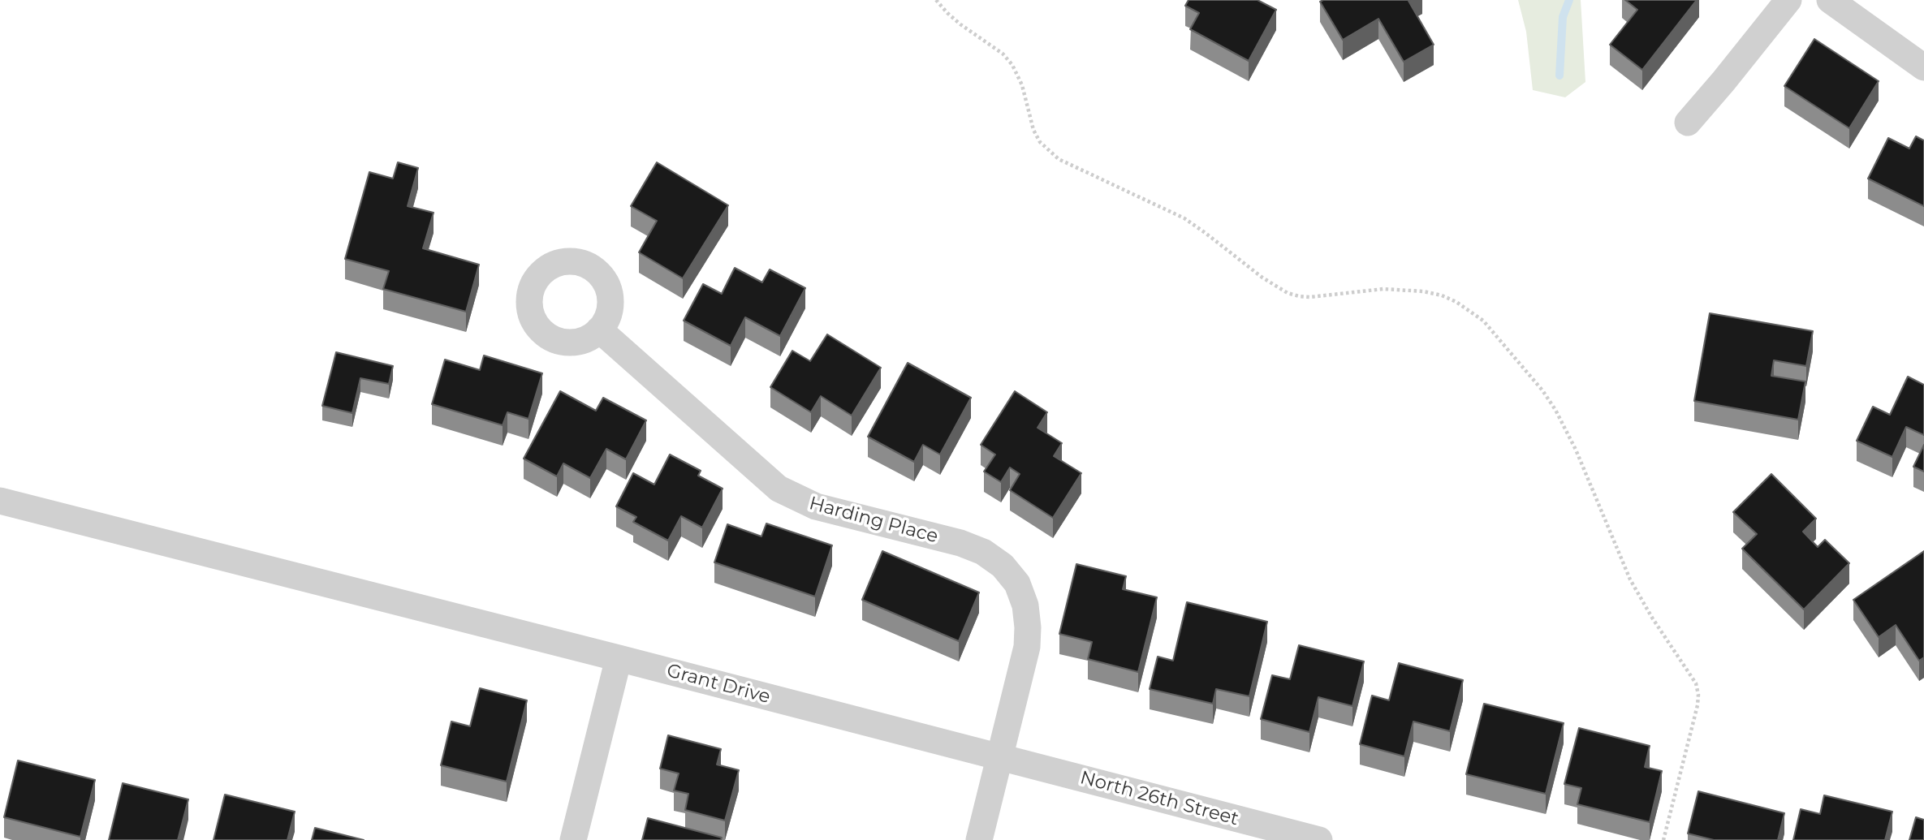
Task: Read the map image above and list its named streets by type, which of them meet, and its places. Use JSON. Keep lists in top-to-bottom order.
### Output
{
  "streets": {
    "street": ["Harding Place", "Grant Drive", "North 26th Street"]
  },
  "crossings": [
    ["Harding Place", "Grant Drive"],
    ["Harding Place", "North 26th Street"],
    ["Grant Drive", "North 26th Street"]
  ]
}
